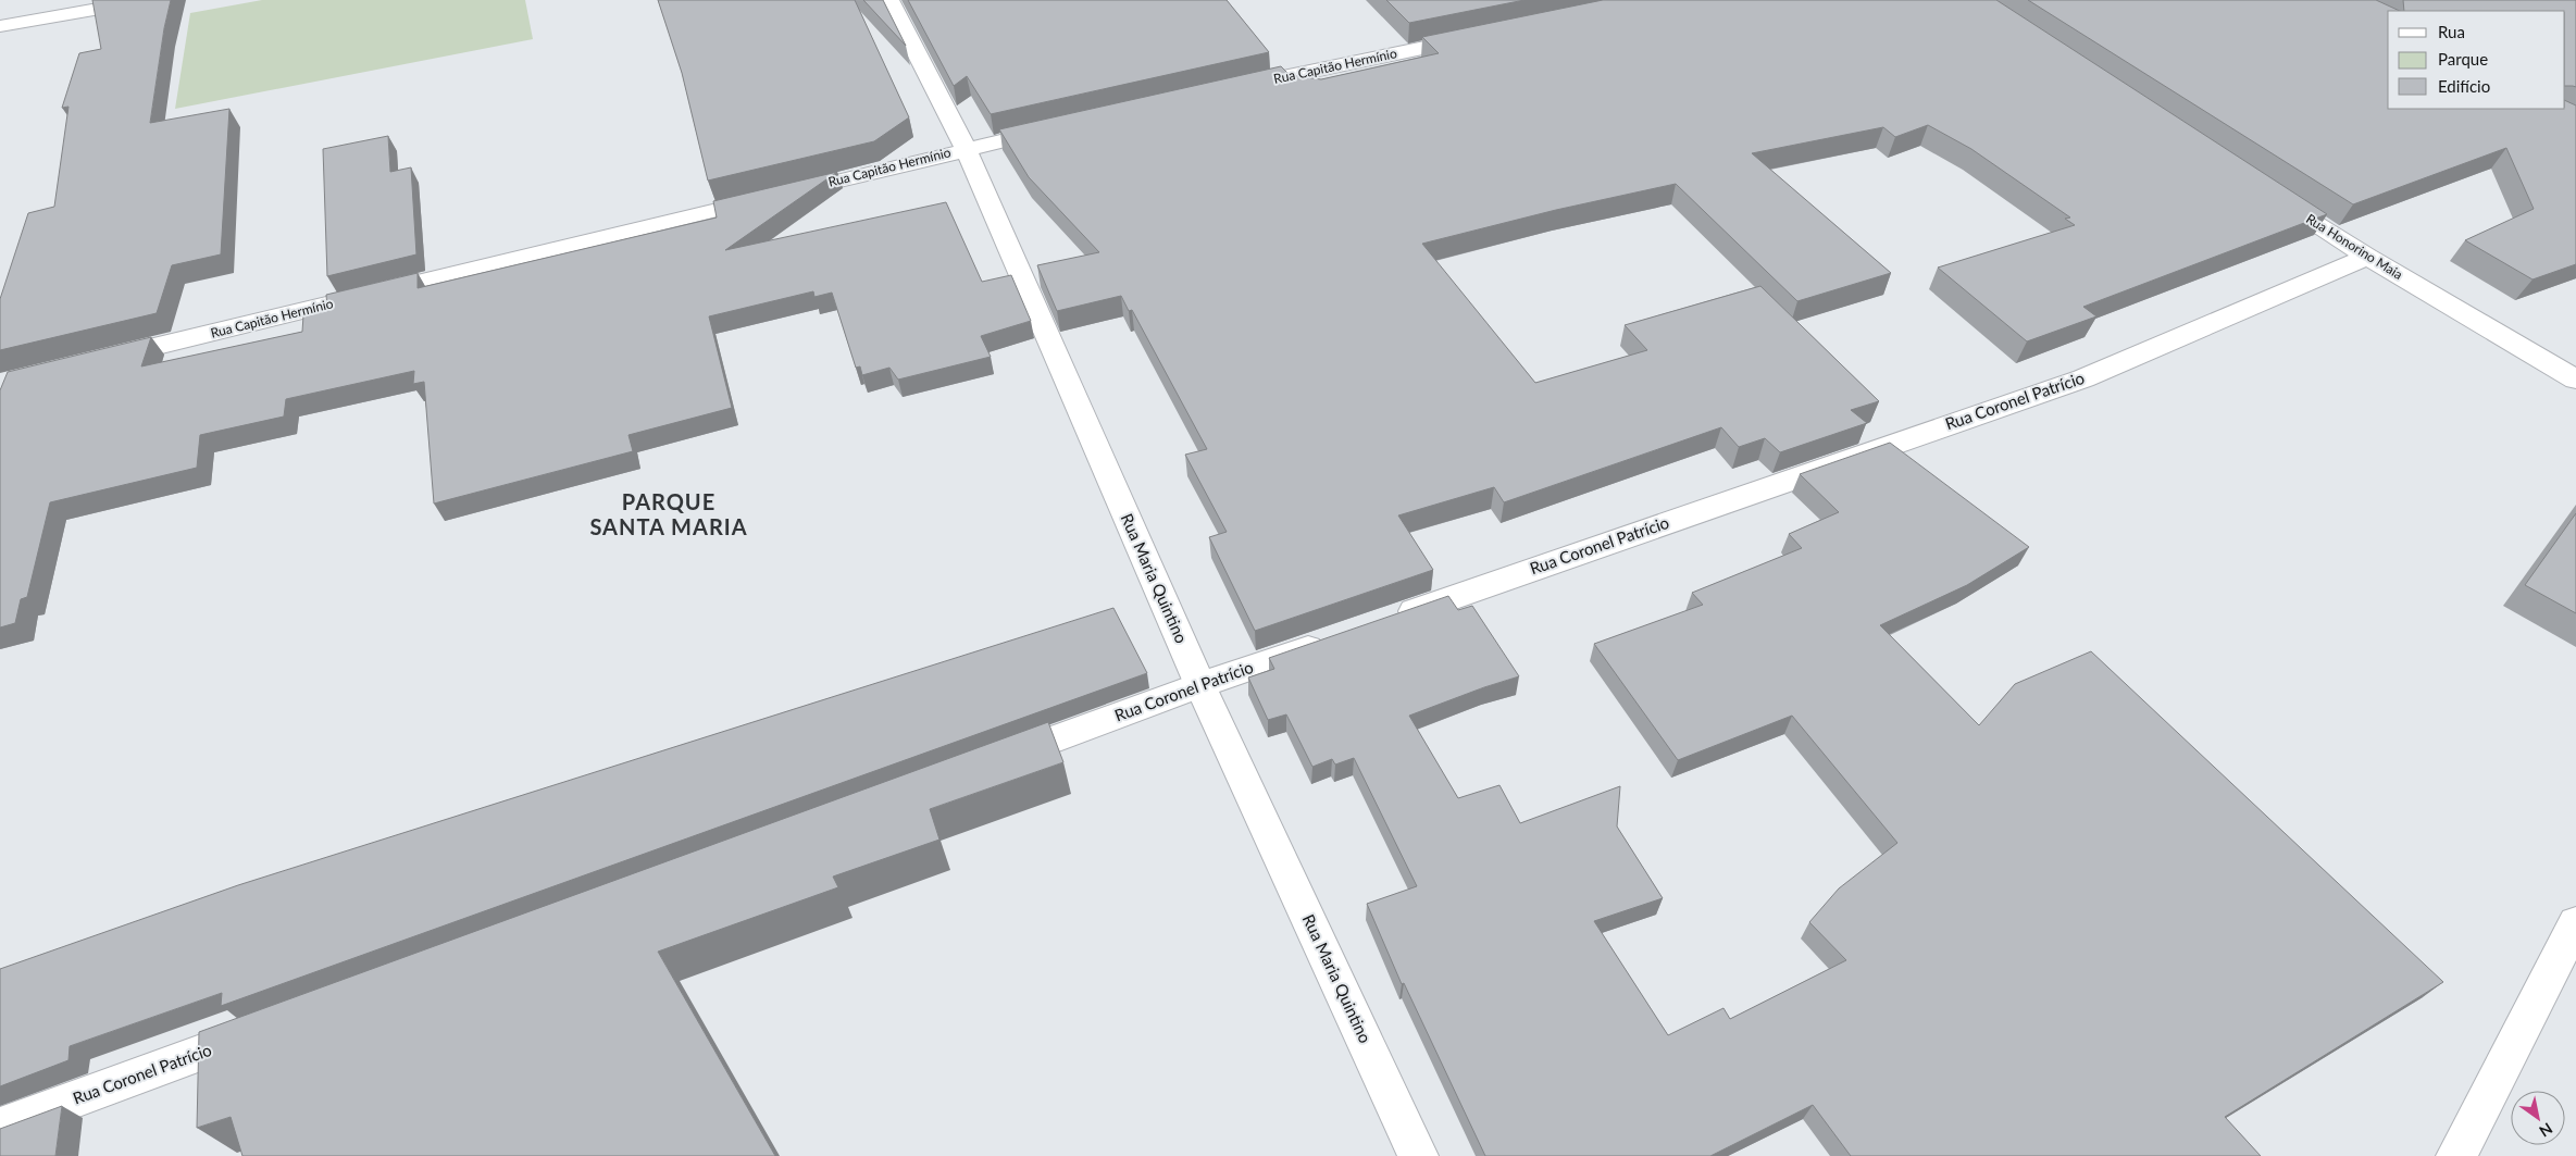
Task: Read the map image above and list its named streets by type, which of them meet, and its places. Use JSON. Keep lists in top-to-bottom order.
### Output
{
  "streets": {
    "street": [
      "Rua Capitão Hermínio",
      "Rua Honorino Maia",
      "Rua Coronel Patrício",
      "Rua Maria Quintino"
    ]
  },
  "crossings": [
    ["Rua Capitão Hermínio", "Rua Maria Quintino"],
    ["Rua Honorino Maia", "Rua Coronel Patrício"],
    ["Rua Coronel Patrício", "Rua Maria Quintino"]
  ],
  "districts": ["PARQUE SANTA MARIA"],
  "legend": ["Rua", "Parque", "Edifício"],
  "north": "bottom right"
}
